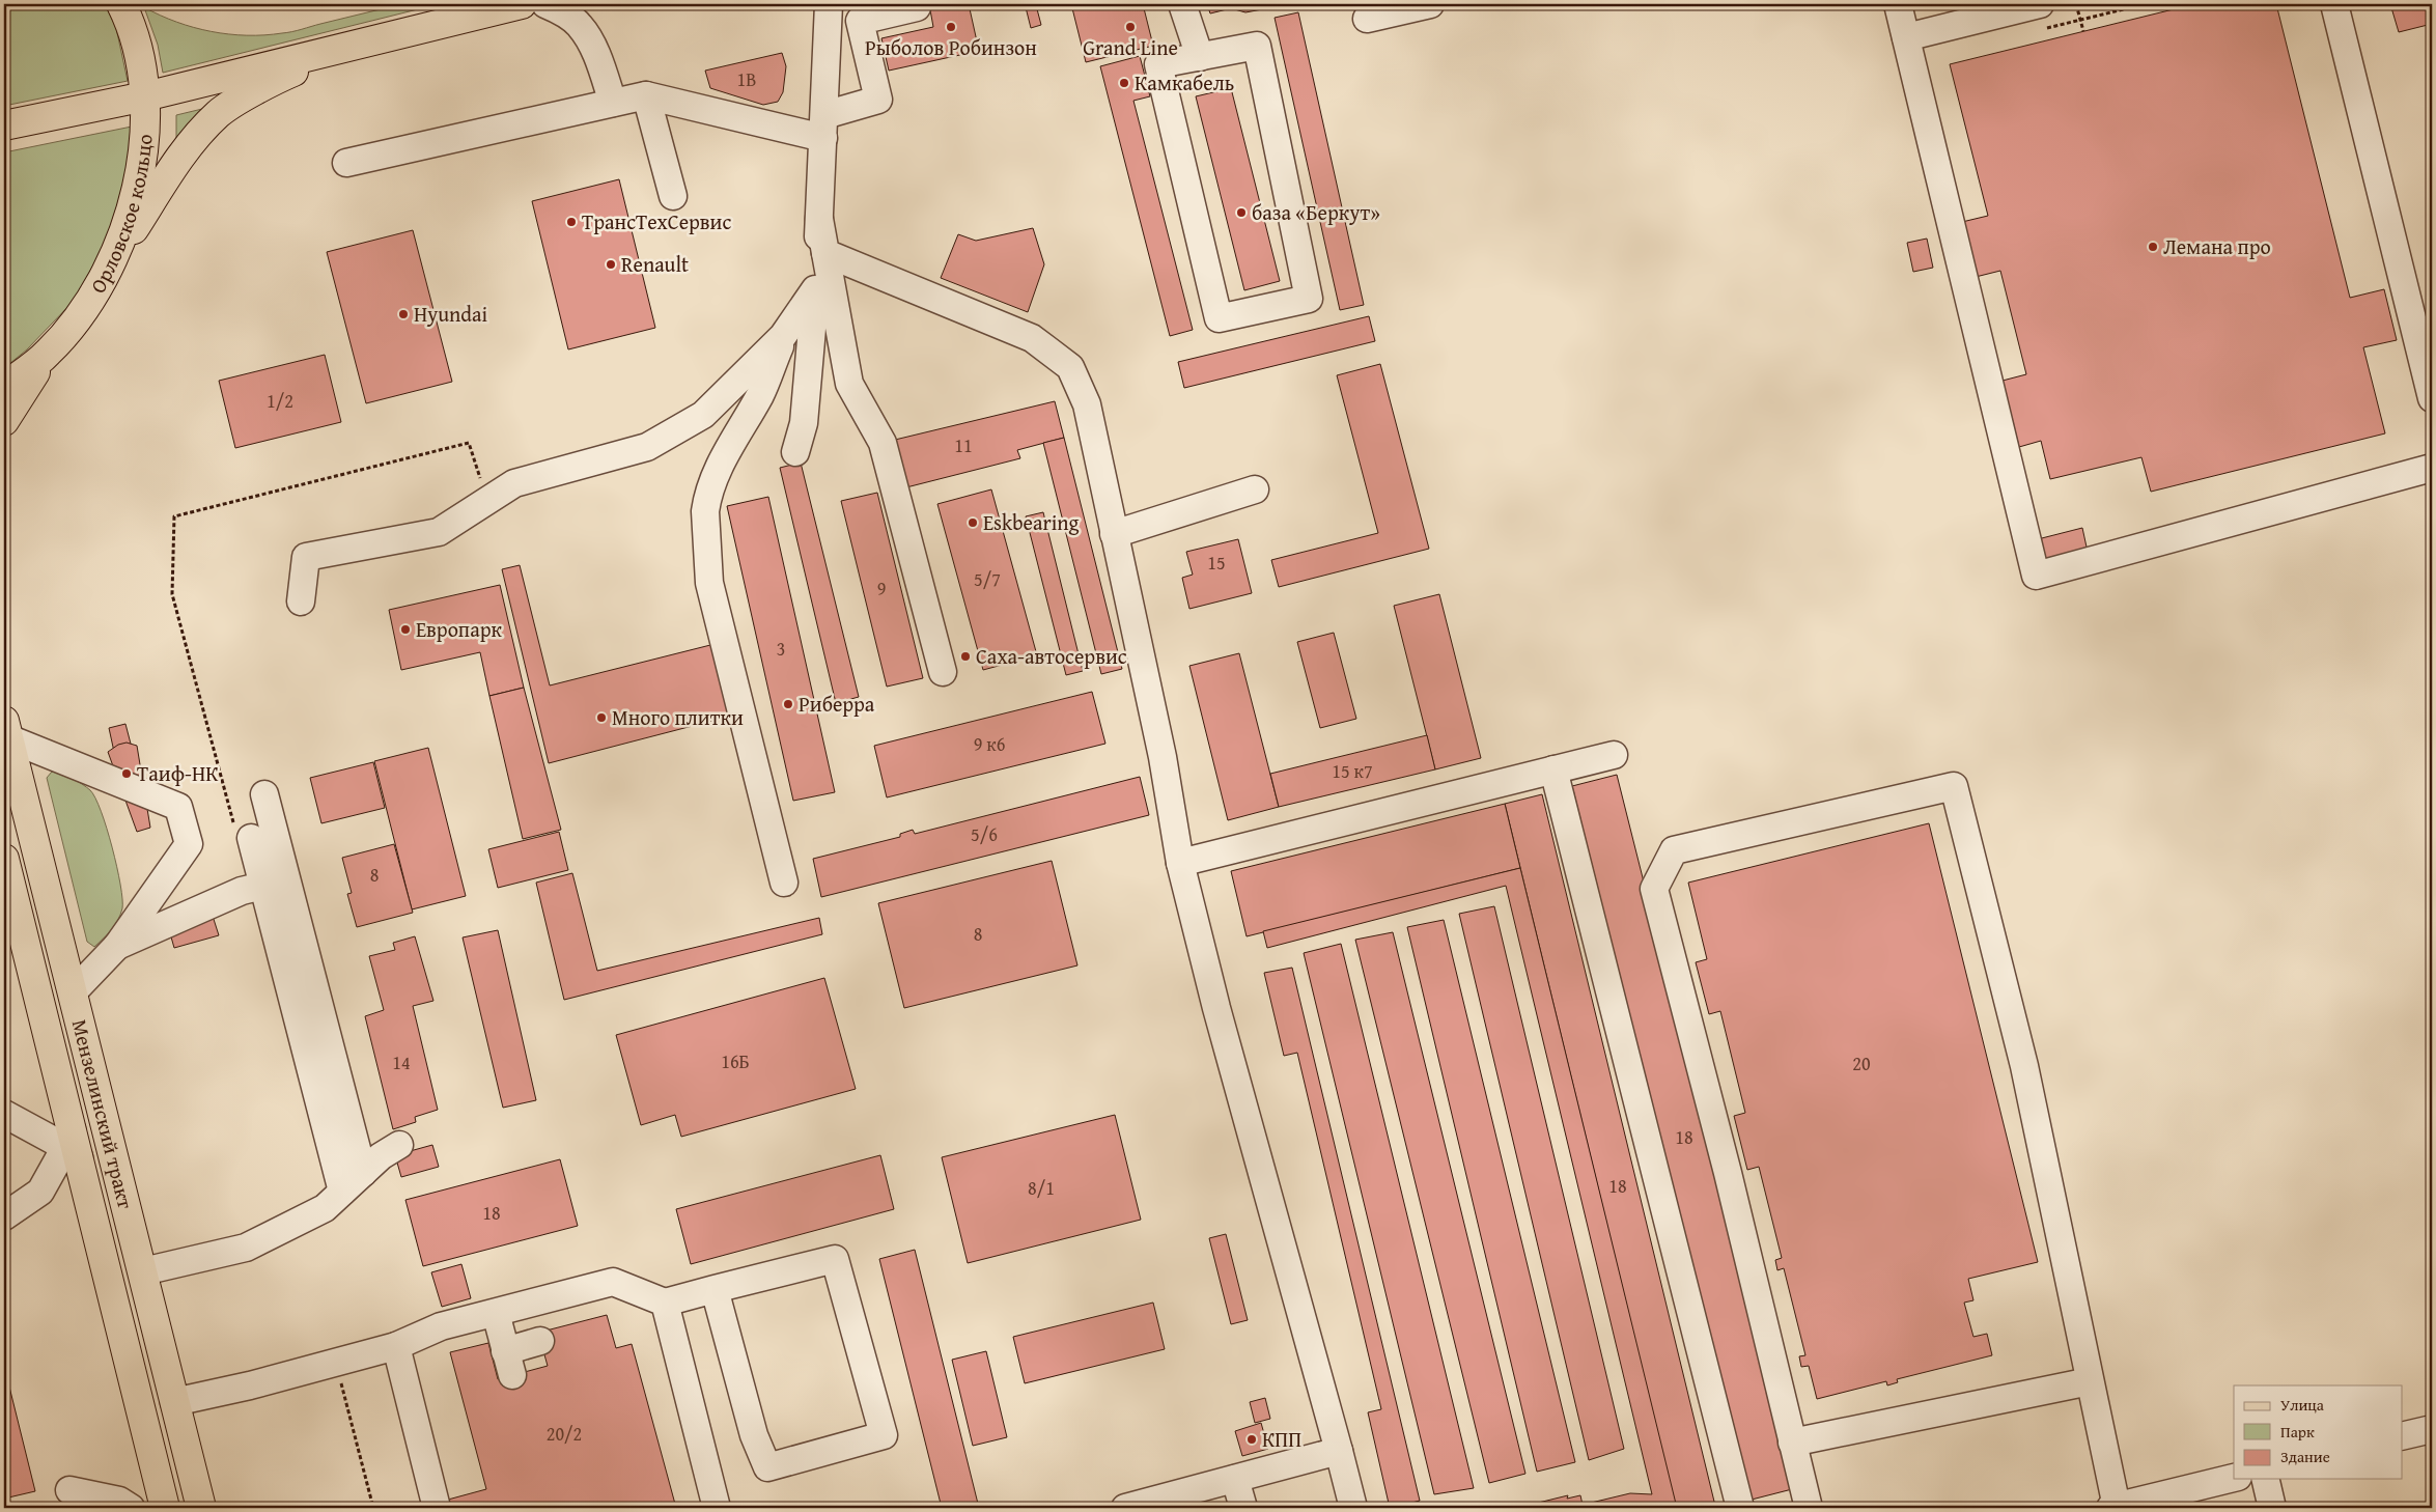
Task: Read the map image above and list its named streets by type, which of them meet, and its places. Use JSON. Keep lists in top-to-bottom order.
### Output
{
  "streets": {
    "main road": ["Орловское кольцо", "Мензелинский тракт"]
  },
  "places": [
    "Рыболов Робинзон",
    "Grand Line",
    "Камкабель",
    "база «Беркут»",
    "ТрансТехСервис",
    "Лемана про",
    "Renault",
    "Hyundai",
    "Eskbearing",
    "Европарк",
    "Саха-автосервис",
    "Риберра",
    "Много плитки",
    "Таиф-НК",
    "КПП"
  ],
  "house_numbers": [
    "1В",
    "1/2",
    "11",
    "15",
    "5/7",
    "9",
    "3",
    "9 к6",
    "15 к7",
    "5/6",
    "8",
    "8",
    "16Б",
    "14",
    "20",
    "18",
    "18",
    "8/1",
    "18",
    "20/2"
  ],
  "legend": ["Улица", "Парк", "Здание"]
}
